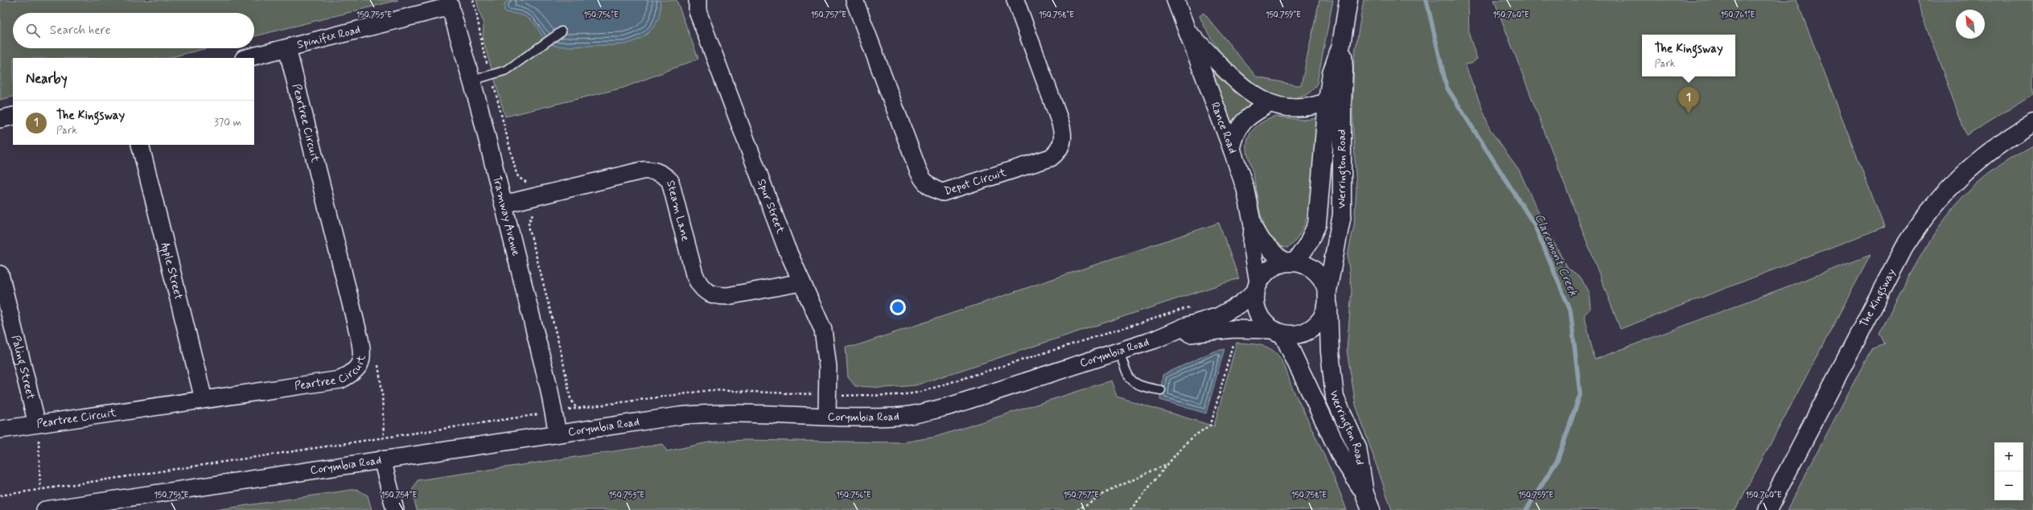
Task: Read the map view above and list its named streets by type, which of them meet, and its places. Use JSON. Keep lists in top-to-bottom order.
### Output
{
  "streets": {
    "main road": ["Werrington Road", "The Kingsway"],
    "street": [
      "Spinifex Road",
      "Peartree Circuit",
      "Rance Road",
      "Depot Circuit",
      "Spur Street",
      "Steam Lane",
      "Tramway Avenue",
      "Apple Street",
      "Corymbia Road",
      "Paling Street"
    ]
  },
  "crossings": [
    ["Spinifex Road", "Peartree Circuit"],
    ["Spinifex Road", "Tramway Avenue"],
    ["Peartree Circuit", "Apple Street"],
    ["Peartree Circuit", "Paling Street"],
    ["Rance Road", "Werrington Road"],
    ["Rance Road", "Corymbia Road"],
    ["Werrington Road", "Corymbia Road"],
    ["Spur Street", "Steam Lane"],
    ["Spur Street", "Corymbia Road"],
    ["Steam Lane", "Tramway Avenue"],
    ["Tramway Avenue", "Corymbia Road"]
  ],
  "water": ["Claremont Creek"],
  "north": "top left",
  "page": {
    "search": "Search here",
    "popup": ["The Kingsway", "Park"],
    "heading": "Nearby",
    "pins": "1",
    "list": [
      {
        "mark": "1",
        "name": "The Kingsway",
        "note": "Park",
        "value": "370 m"
      }
    ],
    "map_buttons": ["+", "−"]
  },
  "coordinates": [
    "150.760°E",
    "150.755°E",
    "150.756°E",
    "150.757°E",
    "150.758°E",
    "150.759°E",
    "150.761°E",
    "150.753°E",
    "150.754°E"
  ]
}
